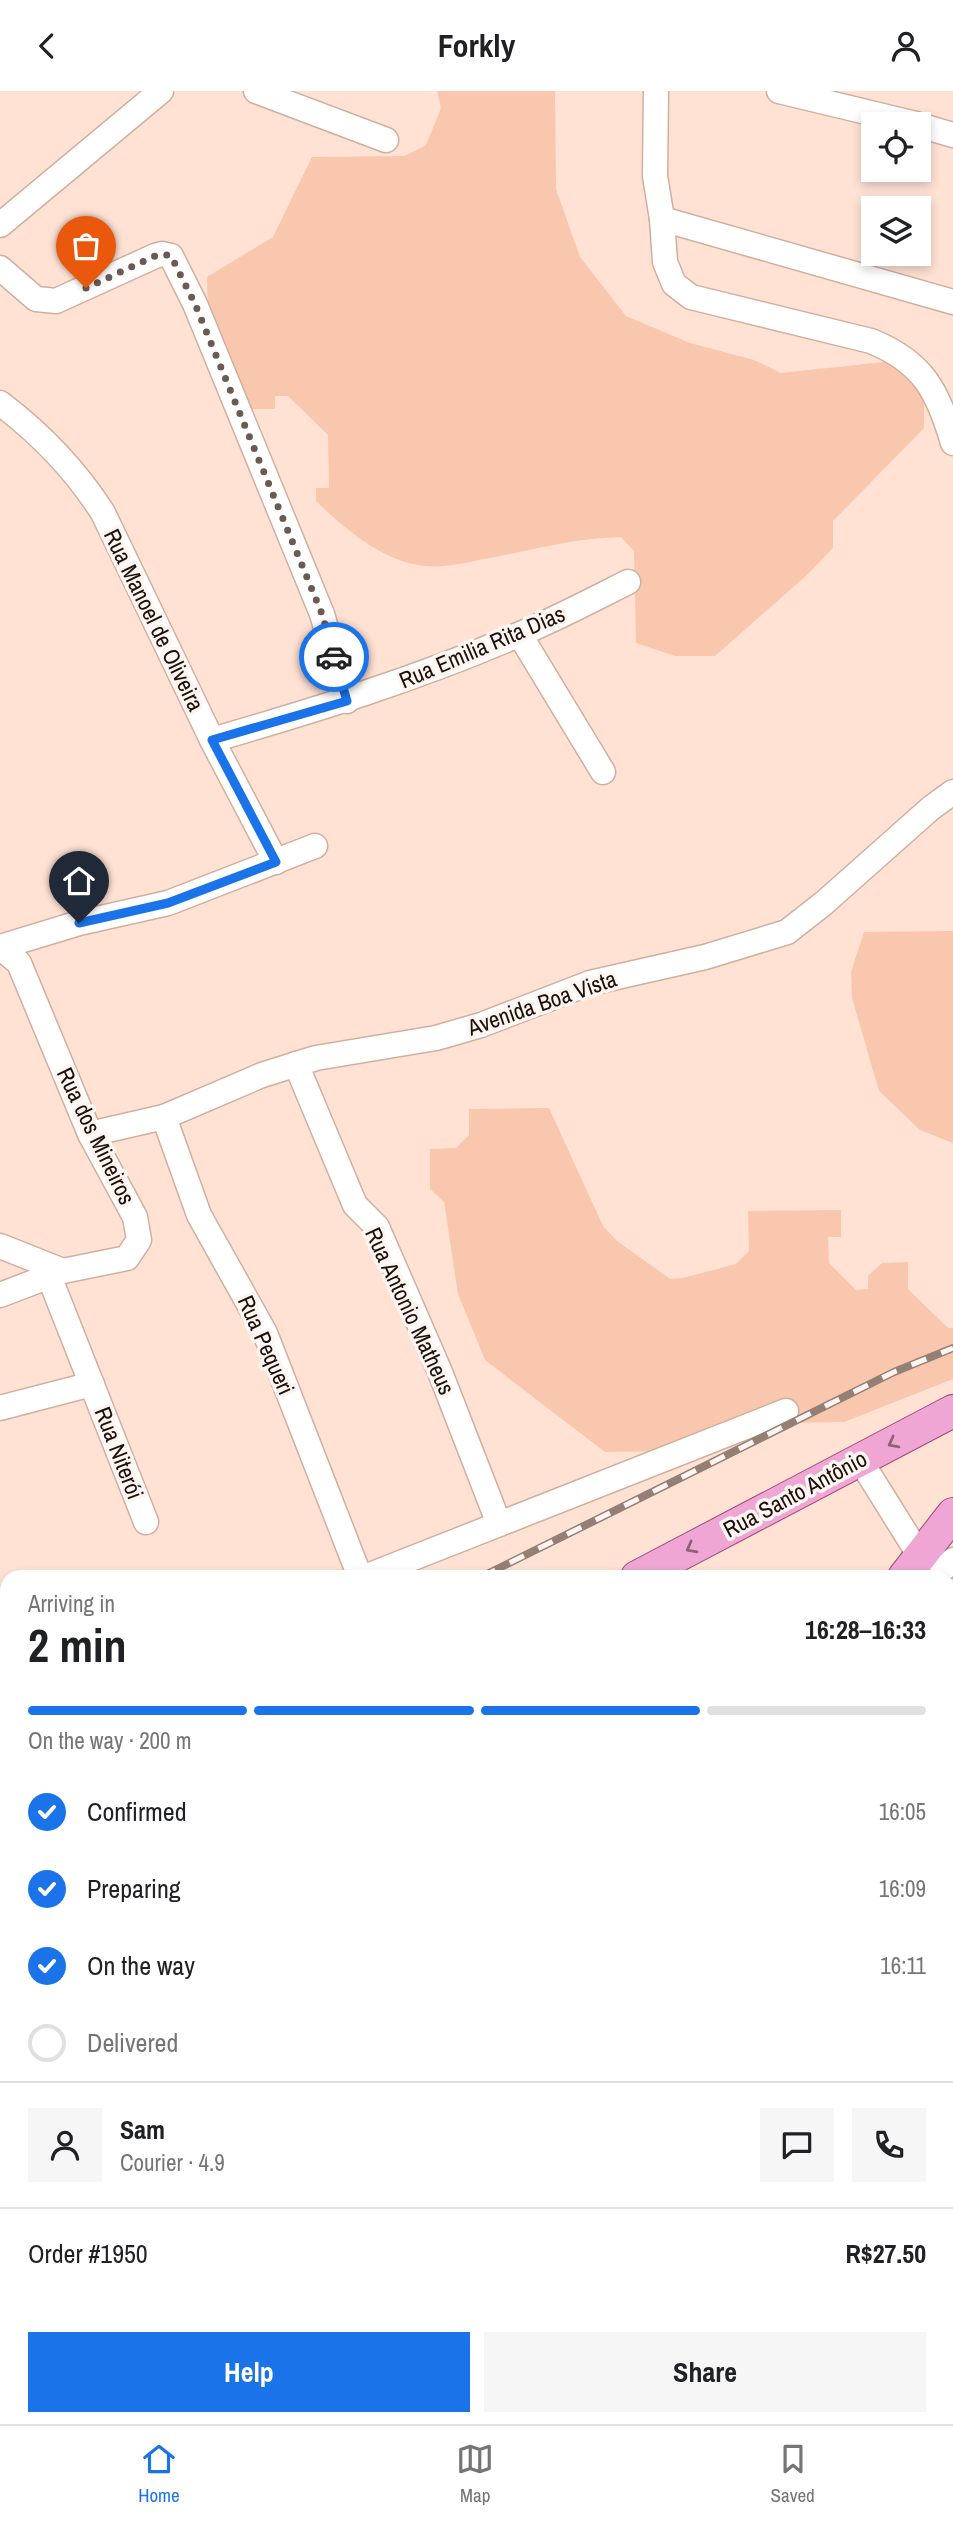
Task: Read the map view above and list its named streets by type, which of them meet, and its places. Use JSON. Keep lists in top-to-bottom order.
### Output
{
  "streets": {
    "main road": ["Rua Santo Antônio"],
    "street": [
      "Rua Manoel de Oliveira",
      "Rua Emilia Rita Dias",
      "Avenida Boa Vista",
      "Rua dos Mineiros",
      "Rua Antonio Matheus",
      "Rua Pequeri",
      "Rua Niterói"
    ]
  },
  "crossings": [
    ["Rua Manoel de Oliveira", "Rua Emilia Rita Dias"],
    ["Avenida Boa Vista", "Rua dos Mineiros"],
    ["Avenida Boa Vista", "Rua Antonio Matheus"],
    ["Avenida Boa Vista", "Rua Pequeri"],
    ["Rua dos Mineiros", "Rua Niterói"]
  ],
  "one_way": ["Rua Santo Antônio"],
  "page": {
    "header": "Forkly",
    "heading": ["2 min", "Arriving in", "16:28–16:33"],
    "panel": [
      "Sam",
      "Courier · 4.9",
      "Order #1950",
      "R$27.50"
    ],
    "bar": "On the way · 200 m",
    "list": [
      ["Confirmed", "16:05"],
      ["Preparing", "16:09"],
      ["On the way", "16:11"],
      "Delivered"
    ],
    "buttons": ["Help", "Share"],
    "tabs": ["Home", "Map", "Saved"]
  }
}
